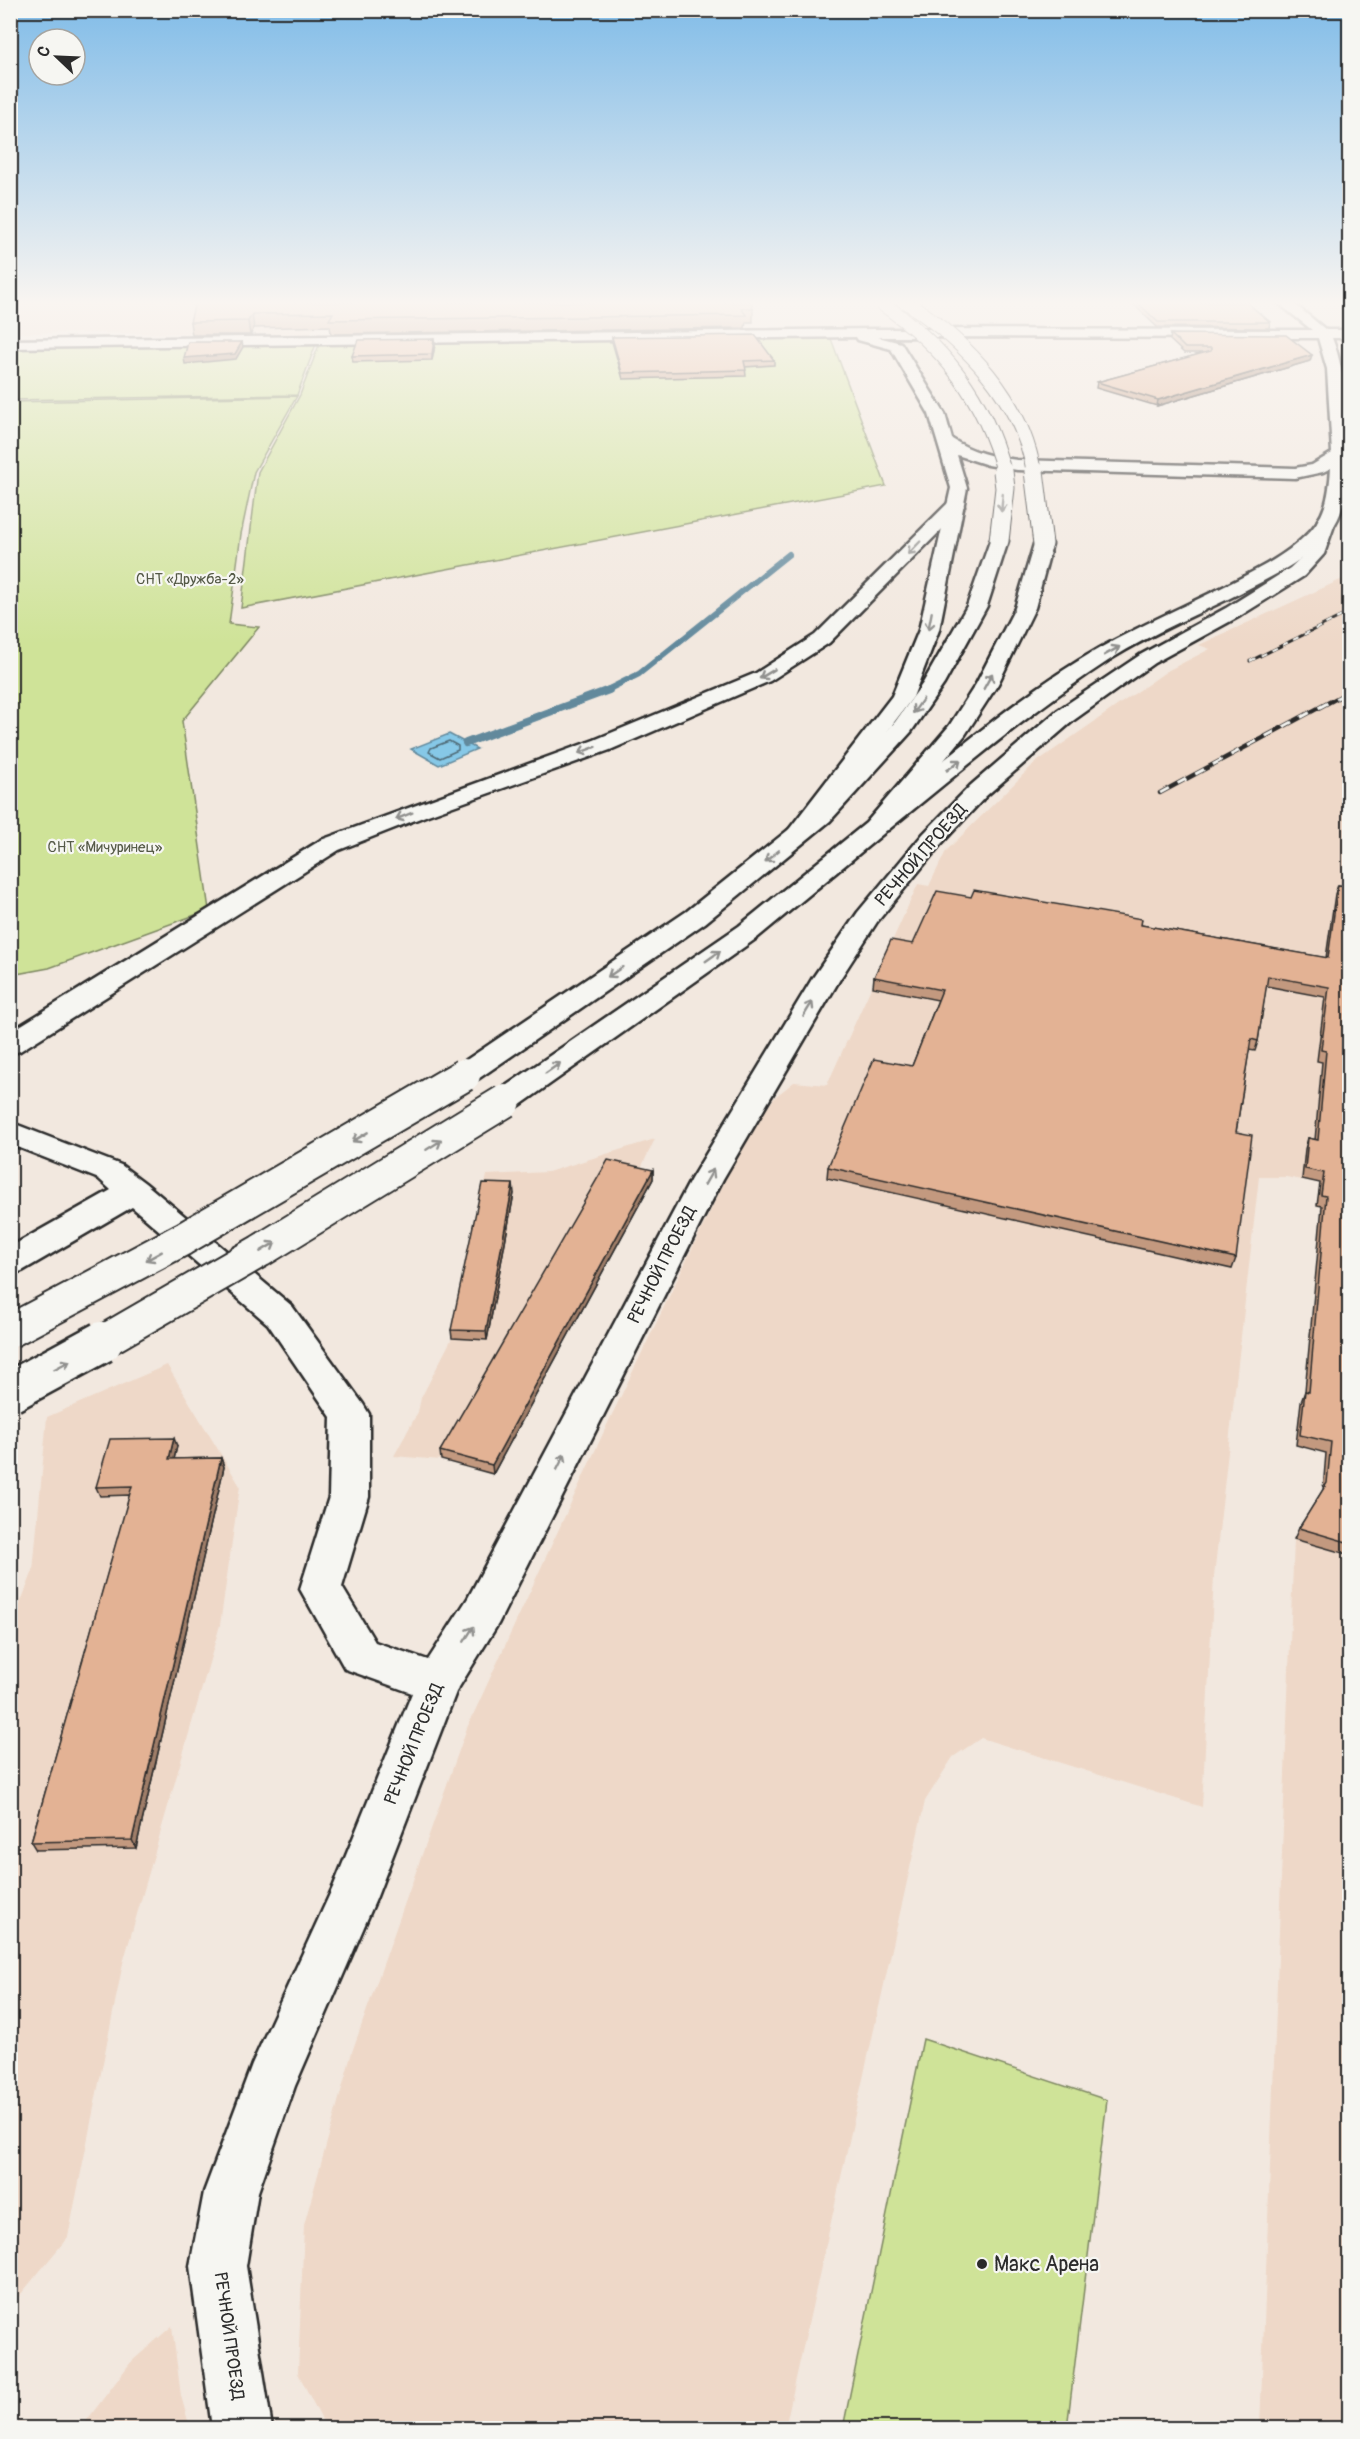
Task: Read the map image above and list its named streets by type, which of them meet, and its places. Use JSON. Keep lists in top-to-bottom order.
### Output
{
  "streets": {
    "main road": ["РЕЧНОЙ ПРОЕЗД"]
  },
  "parks": ["СНТ «Дружба-2»", "СНТ «Мичуринец»"],
  "places": ["Макс Арена"],
  "north": "top left"
}
